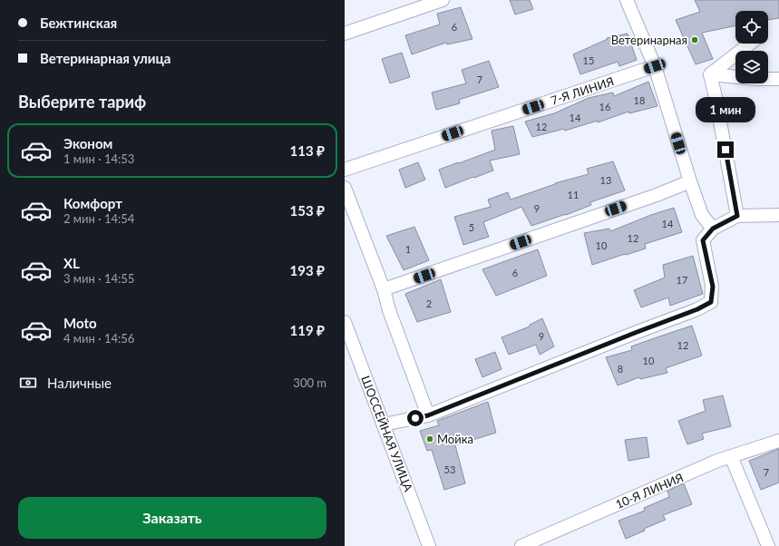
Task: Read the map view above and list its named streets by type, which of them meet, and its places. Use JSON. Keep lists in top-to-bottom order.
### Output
{
  "streets": {
    "street": ["7-Я ЛИНИЯ", "ШОССЕЙНАЯ УЛИЦА", "10-Я ЛИНИЯ"]
  },
  "places": ["Ветеринарная", "Мойка"],
  "house_numbers": [
    "6",
    "15",
    "7",
    "18",
    "16",
    "14",
    "12",
    "13",
    "11",
    "9",
    "14",
    "5",
    "12",
    "10",
    "1",
    "6",
    "17",
    "2",
    "9",
    "12",
    "10",
    "8",
    "53",
    "7"
  ],
  "page": {
    "banner": ["Бежтинская", "Ветеринарная улица"],
    "heading": "Выберите тариф",
    "bubble": "1 мин",
    "list": [
      {
        "name": "Эконом",
        "note": "1 мин · 14:53",
        "value": "113 ₽"
      },
      {
        "name": "Комфорт",
        "note": "2 мин · 14:54",
        "value": "153 ₽"
      },
      {
        "name": "XL",
        "note": "3 мин · 14:55",
        "value": "193 ₽"
      },
      {
        "name": "Moto",
        "note": "4 мин · 14:56",
        "value": "119 ₽"
      }
    ],
    "pay": ["Наличные", "300 m"],
    "buttons": "Заказать"
  }
}
